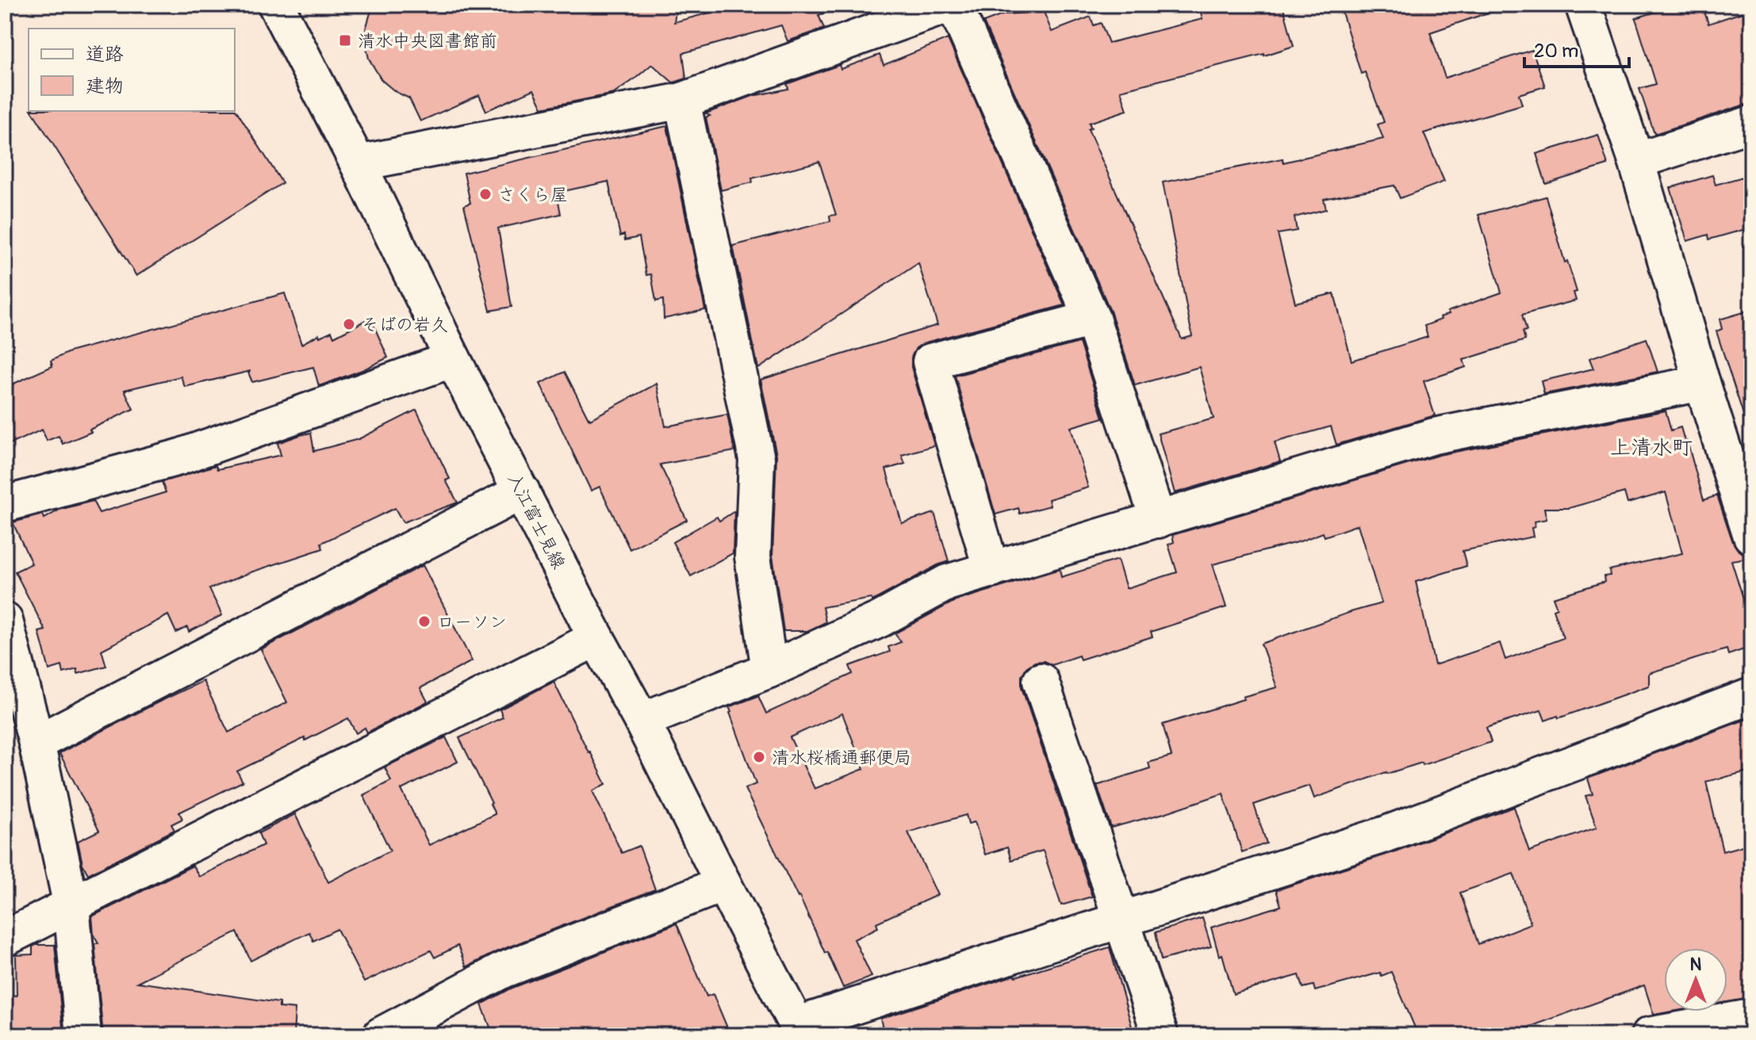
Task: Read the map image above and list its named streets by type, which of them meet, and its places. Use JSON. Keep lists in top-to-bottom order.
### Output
{
  "streets": {
    "street": ["入江富士見線"]
  },
  "districts": ["上清水町"],
  "places": {
    "transit": ["清水中央図書館前"],
    "other": [
      "さくら屋",
      "そばの岩久",
      "ローソン",
      "清水桜橋通郵便局"
    ]
  },
  "legend": ["道路", "建物"],
  "scale_bar": "20 m",
  "north": "top"
}
